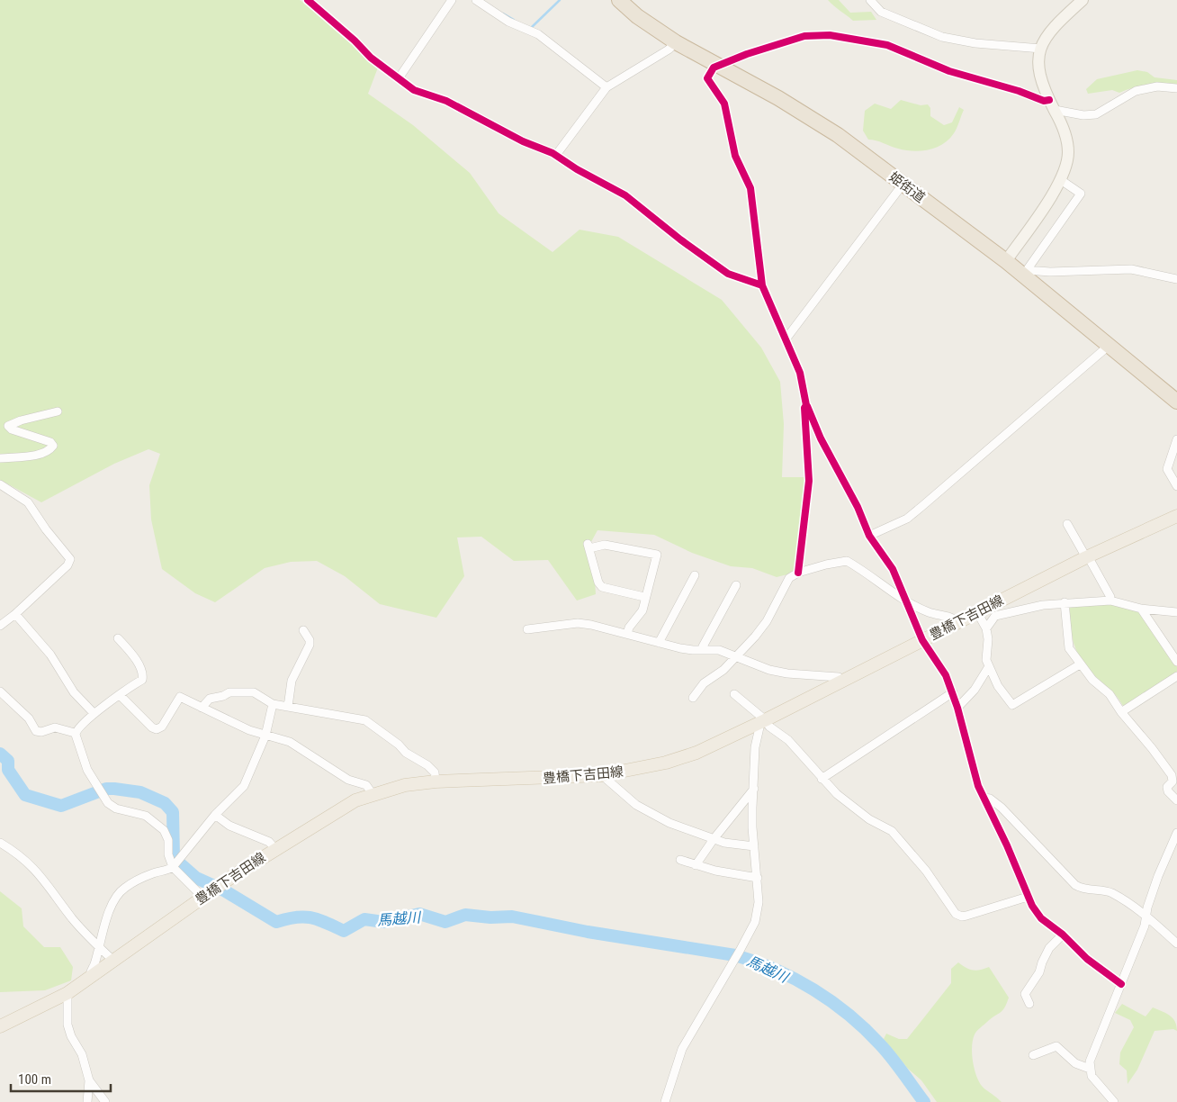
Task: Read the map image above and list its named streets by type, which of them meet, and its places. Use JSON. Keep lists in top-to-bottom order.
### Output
{
  "streets": {
    "highway": ["姫街道"],
    "main road": ["豊橋下吉田線"]
  },
  "water": ["馬越川"],
  "scale_bar": "100 m"
}
